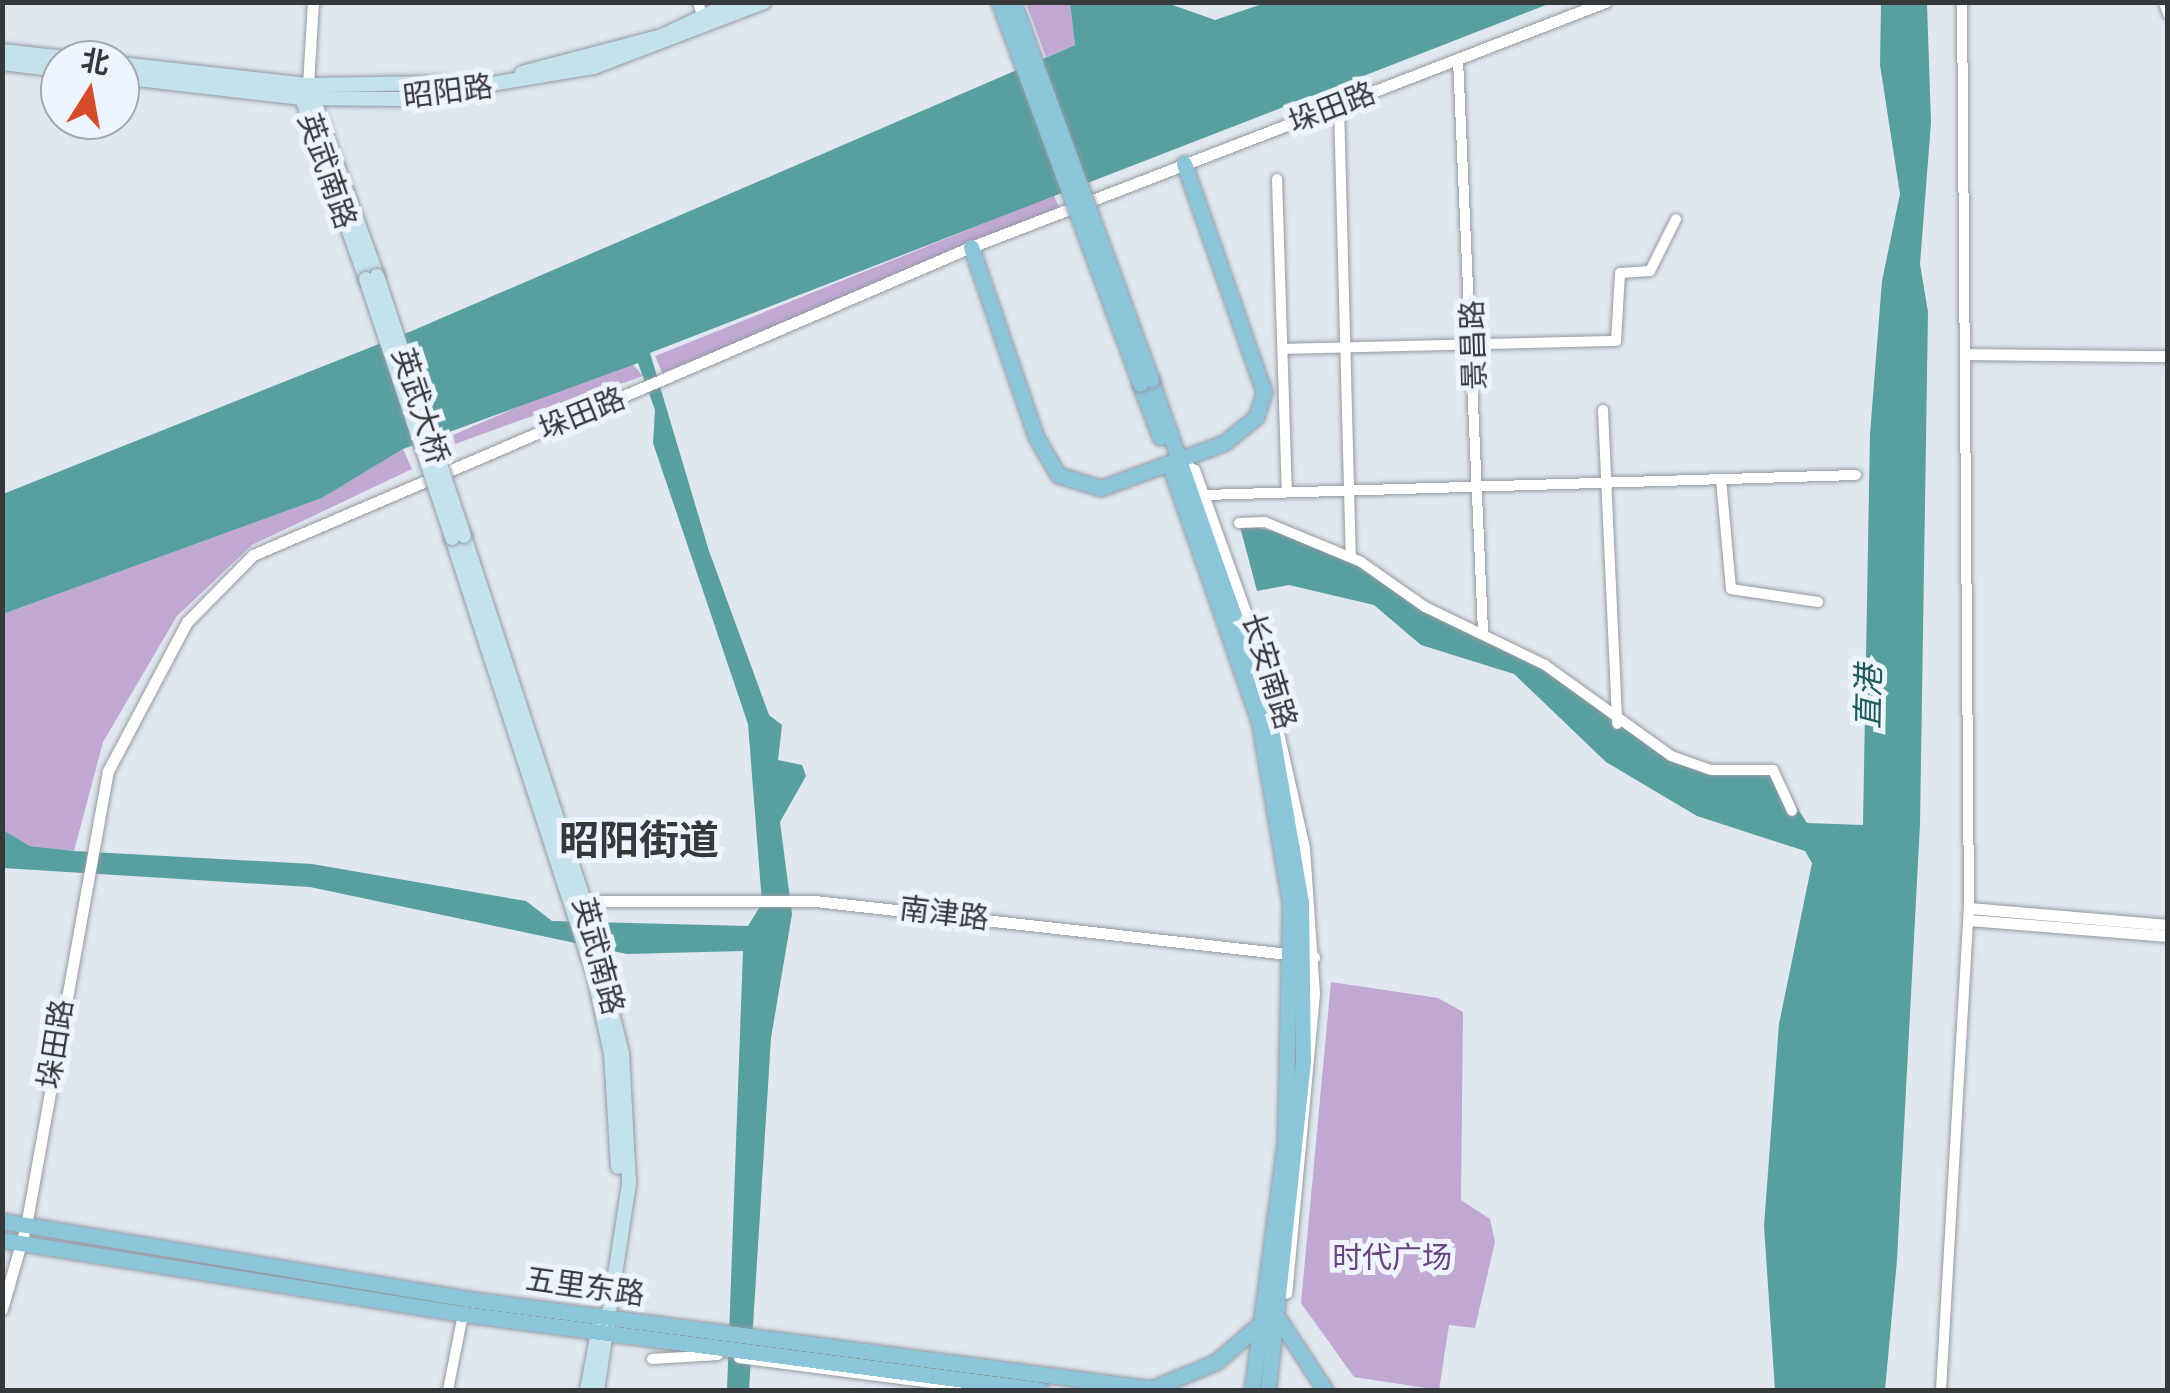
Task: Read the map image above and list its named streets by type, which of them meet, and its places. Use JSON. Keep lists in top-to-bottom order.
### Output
{
  "streets": {
    "main road": [
      "昭阳路",
      "英武南路",
      "英武大桥",
      "长安南路",
      "五里东路"
    ],
    "street": ["垛田路", "景昌路", "南津路"]
  },
  "crossings": [
    ["昭阳路", "英武南路"],
    ["垛田路", "景昌路"],
    ["垛田路", "五里东路"],
    ["英武南路", "英武大桥"],
    ["英武南路", "南津路"],
    ["英武南路", "五里东路"],
    ["长安南路", "南津路"]
  ],
  "districts": ["昭阳街道"],
  "water": ["直港"],
  "parks": ["时代广场"],
  "north": "top"
}
